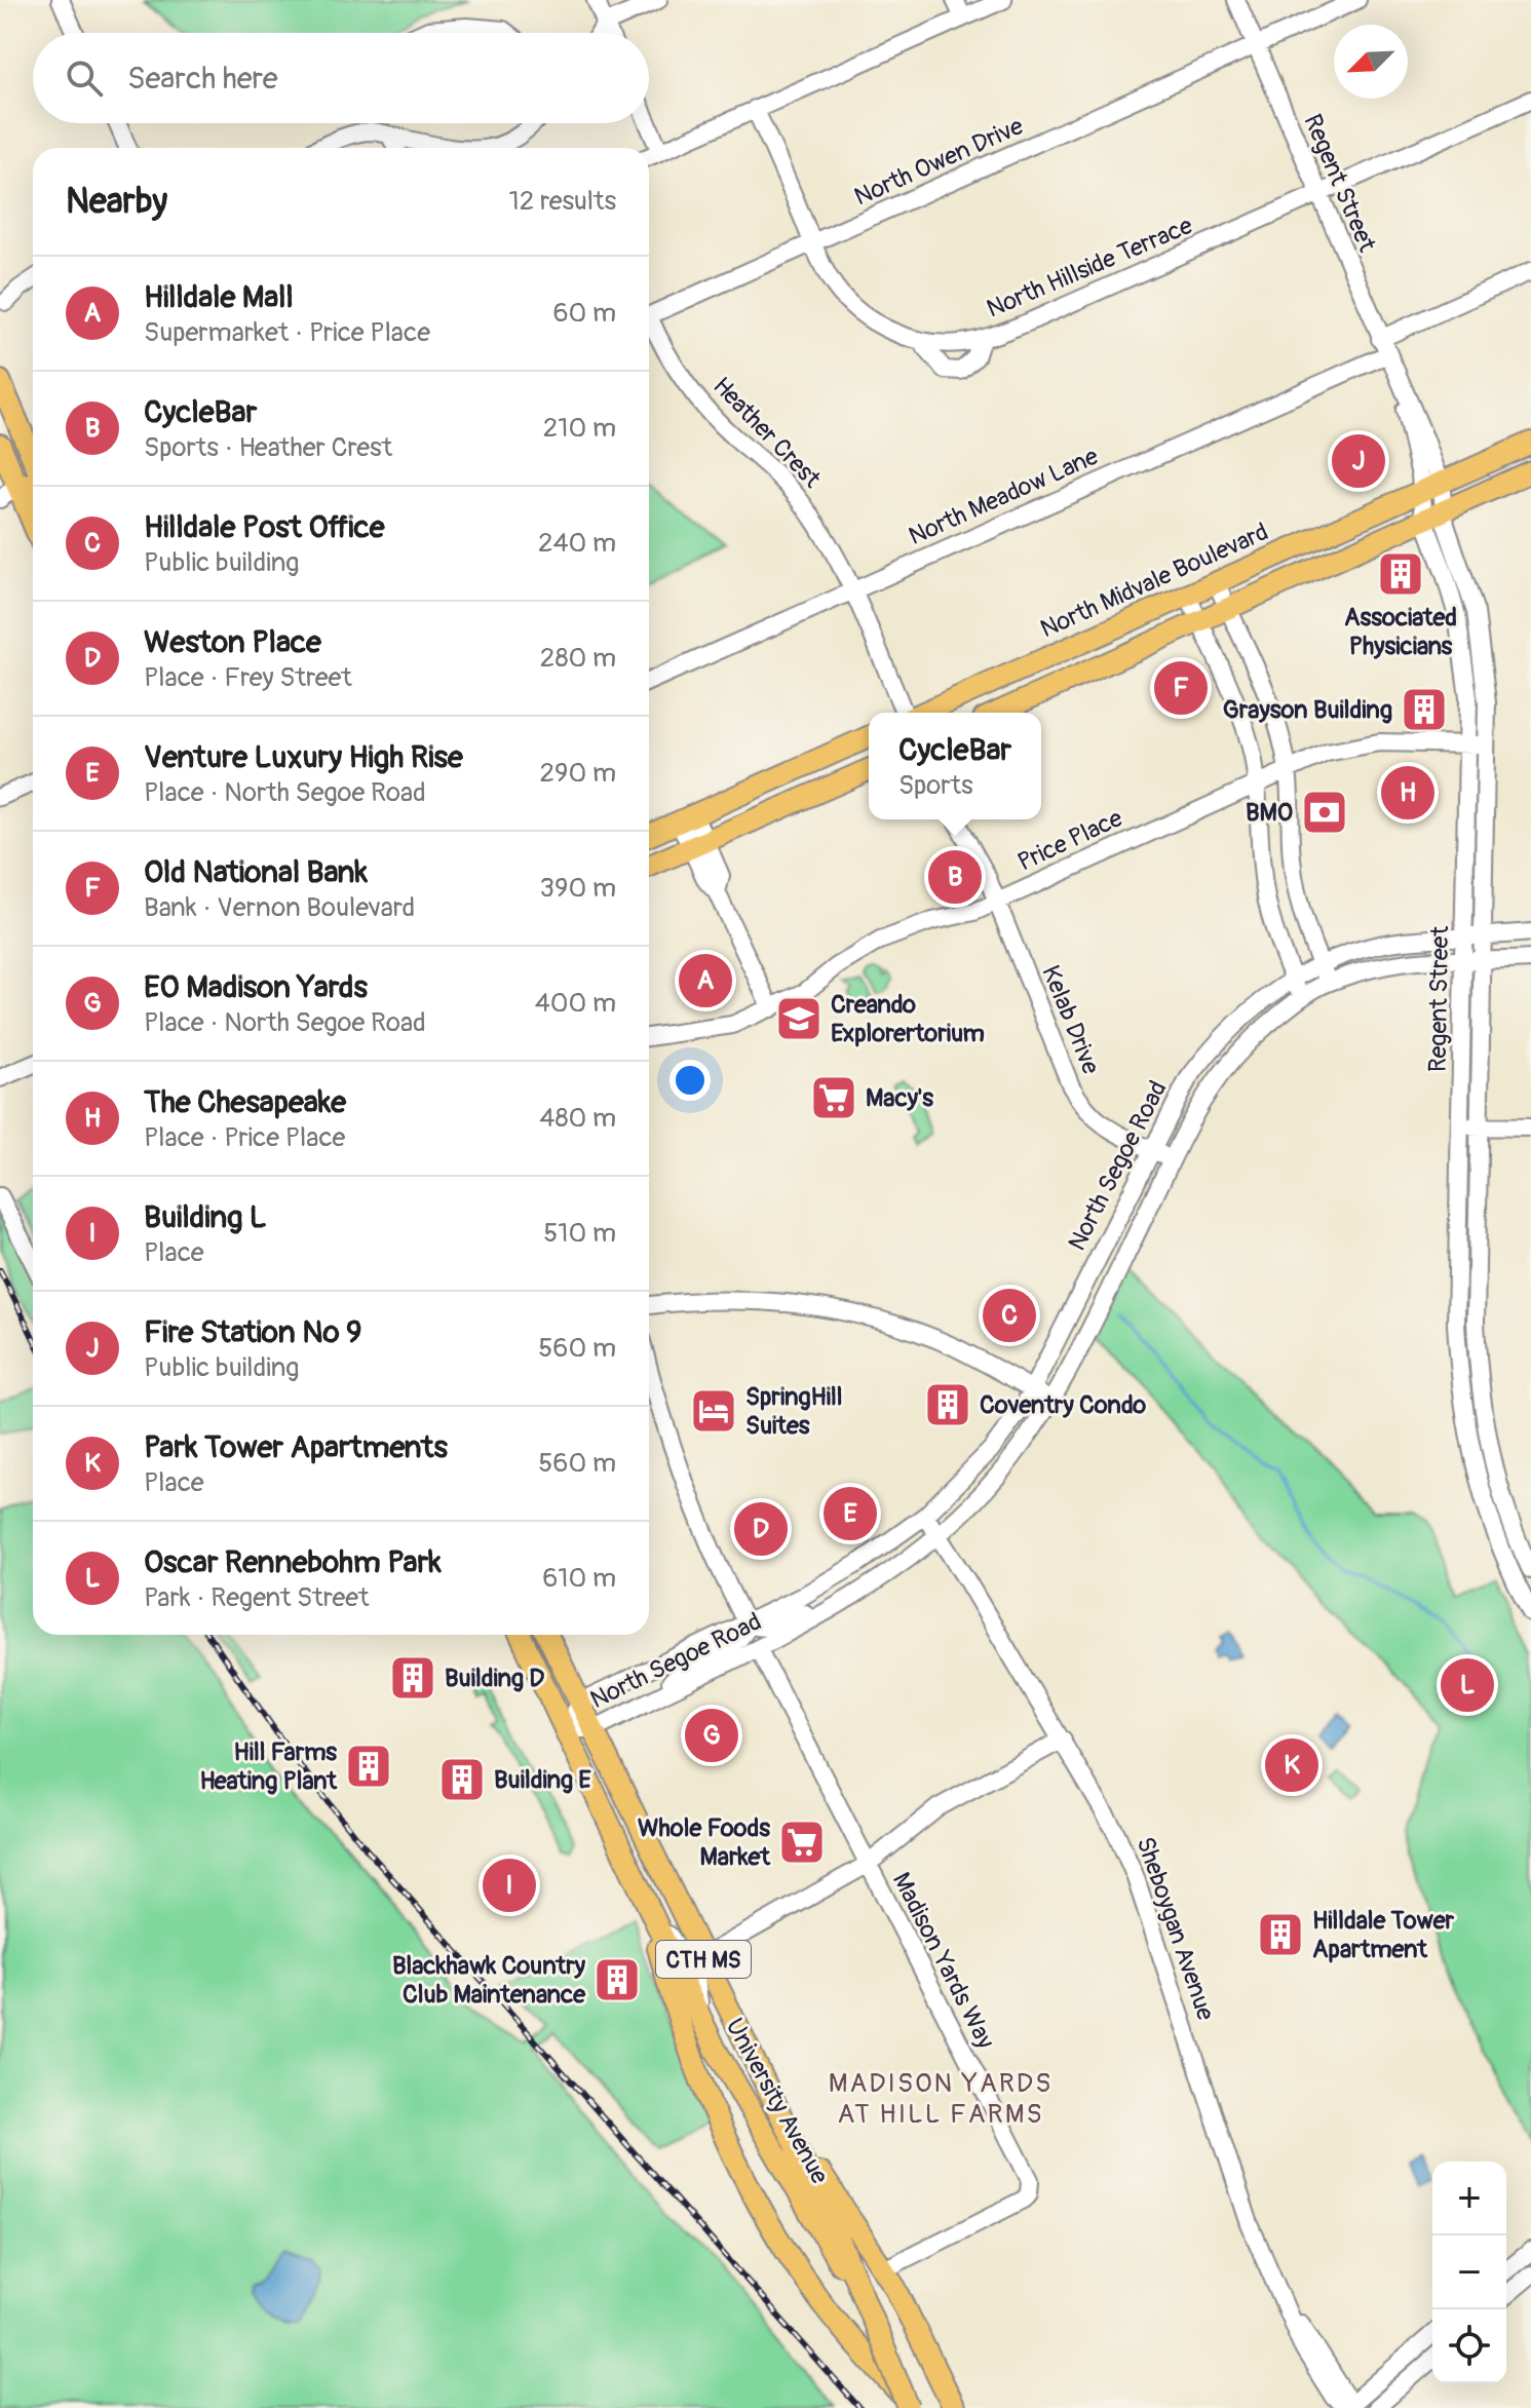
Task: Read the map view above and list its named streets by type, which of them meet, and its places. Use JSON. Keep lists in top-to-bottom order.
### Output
{
  "streets": {
    "main road": ["North Midvale Boulevard", "CTH MS", "University Avenue"],
    "street": [
      "North Owen Drive",
      "Regent Street",
      "North Hillside Terrace",
      "Heather Crest",
      "North Meadow Lane",
      "Price Place",
      "Kelab Drive",
      "North Segoe Road",
      "Sheboygan Avenue",
      "Madison Yards Way"
    ]
  },
  "crossings": [
    ["North Owen Drive", "Regent Street"],
    ["North Owen Drive", "North Hillside Terrace"],
    ["Regent Street", "North Hillside Terrace"],
    ["Regent Street", "North Meadow Lane"],
    ["Regent Street", "North Midvale Boulevard"],
    ["Regent Street", "Price Place"],
    ["Regent Street", "North Segoe Road"],
    ["Heather Crest", "North Meadow Lane"],
    ["Price Place", "Kelab Drive"],
    ["Kelab Drive", "North Segoe Road"],
    ["North Segoe Road", "Sheboygan Avenue"],
    ["North Segoe Road", "Madison Yards Way"],
    ["North Segoe Road", "University Avenue"]
  ],
  "districts": ["MADISON YARDS AT HILL FARMS"],
  "places": {
    "building": [
      "Associated Physicians",
      "Grayson Building",
      "Coventry Condo",
      "Building D",
      "Hill Farms Heating Plant",
      "Building E",
      "Hilldale Tower Apartment",
      "Blackhawk Country Club Maintenance"
    ],
    "bank": ["BMO"],
    "school or university": ["Creando Explorertorium"],
    "supermarket": ["Macy's", "Whole Foods Market"],
    "hotel": ["SpringHill Suites"]
  },
  "north": "bottom left",
  "page": {
    "search": "Search here",
    "heading": ["Nearby", "12 results"],
    "list": [
      {
        "mark": "A",
        "name": "Hilldale Mall",
        "note": "Supermarket · Price Place",
        "value": "60 m"
      },
      {
        "mark": "B",
        "name": "CycleBar",
        "note": "Sports · Heather Crest",
        "value": "210 m"
      },
      {
        "mark": "C",
        "name": "Hilldale Post Office",
        "note": "Public building",
        "value": "240 m"
      },
      {
        "mark": "D",
        "name": "Weston Place",
        "note": "Place · Frey Street",
        "value": "280 m"
      },
      {
        "mark": "E",
        "name": "Venture Luxury High Rise",
        "note": "Place · North Segoe Road",
        "value": "290 m"
      },
      {
        "mark": "F",
        "name": "Old National Bank",
        "note": "Bank · Vernon Boulevard",
        "value": "390 m"
      },
      {
        "mark": "G",
        "name": "EO Madison Yards",
        "note": "Place · North Segoe Road",
        "value": "400 m"
      },
      {
        "mark": "H",
        "name": "The Chesapeake",
        "note": "Place · Price Place",
        "value": "480 m"
      },
      {
        "mark": "I",
        "name": "Building L",
        "note": "Place",
        "value": "510 m"
      },
      {
        "mark": "J",
        "name": "Fire Station No 9",
        "note": "Public building",
        "value": "560 m"
      },
      {
        "mark": "K",
        "name": "Park Tower Apartments",
        "note": "Place",
        "value": "560 m"
      },
      {
        "mark": "L",
        "name": "Oscar Rennebohm Park",
        "note": "Park · Regent Street",
        "value": "610 m"
      }
    ],
    "pins": [
      "J",
      "F",
      "H",
      "B",
      "A",
      "C",
      "E",
      "D",
      "L",
      "G",
      "K",
      "I"
    ],
    "popup": ["CycleBar", "Sports"],
    "map_buttons": ["+", "−"]
  }
}
